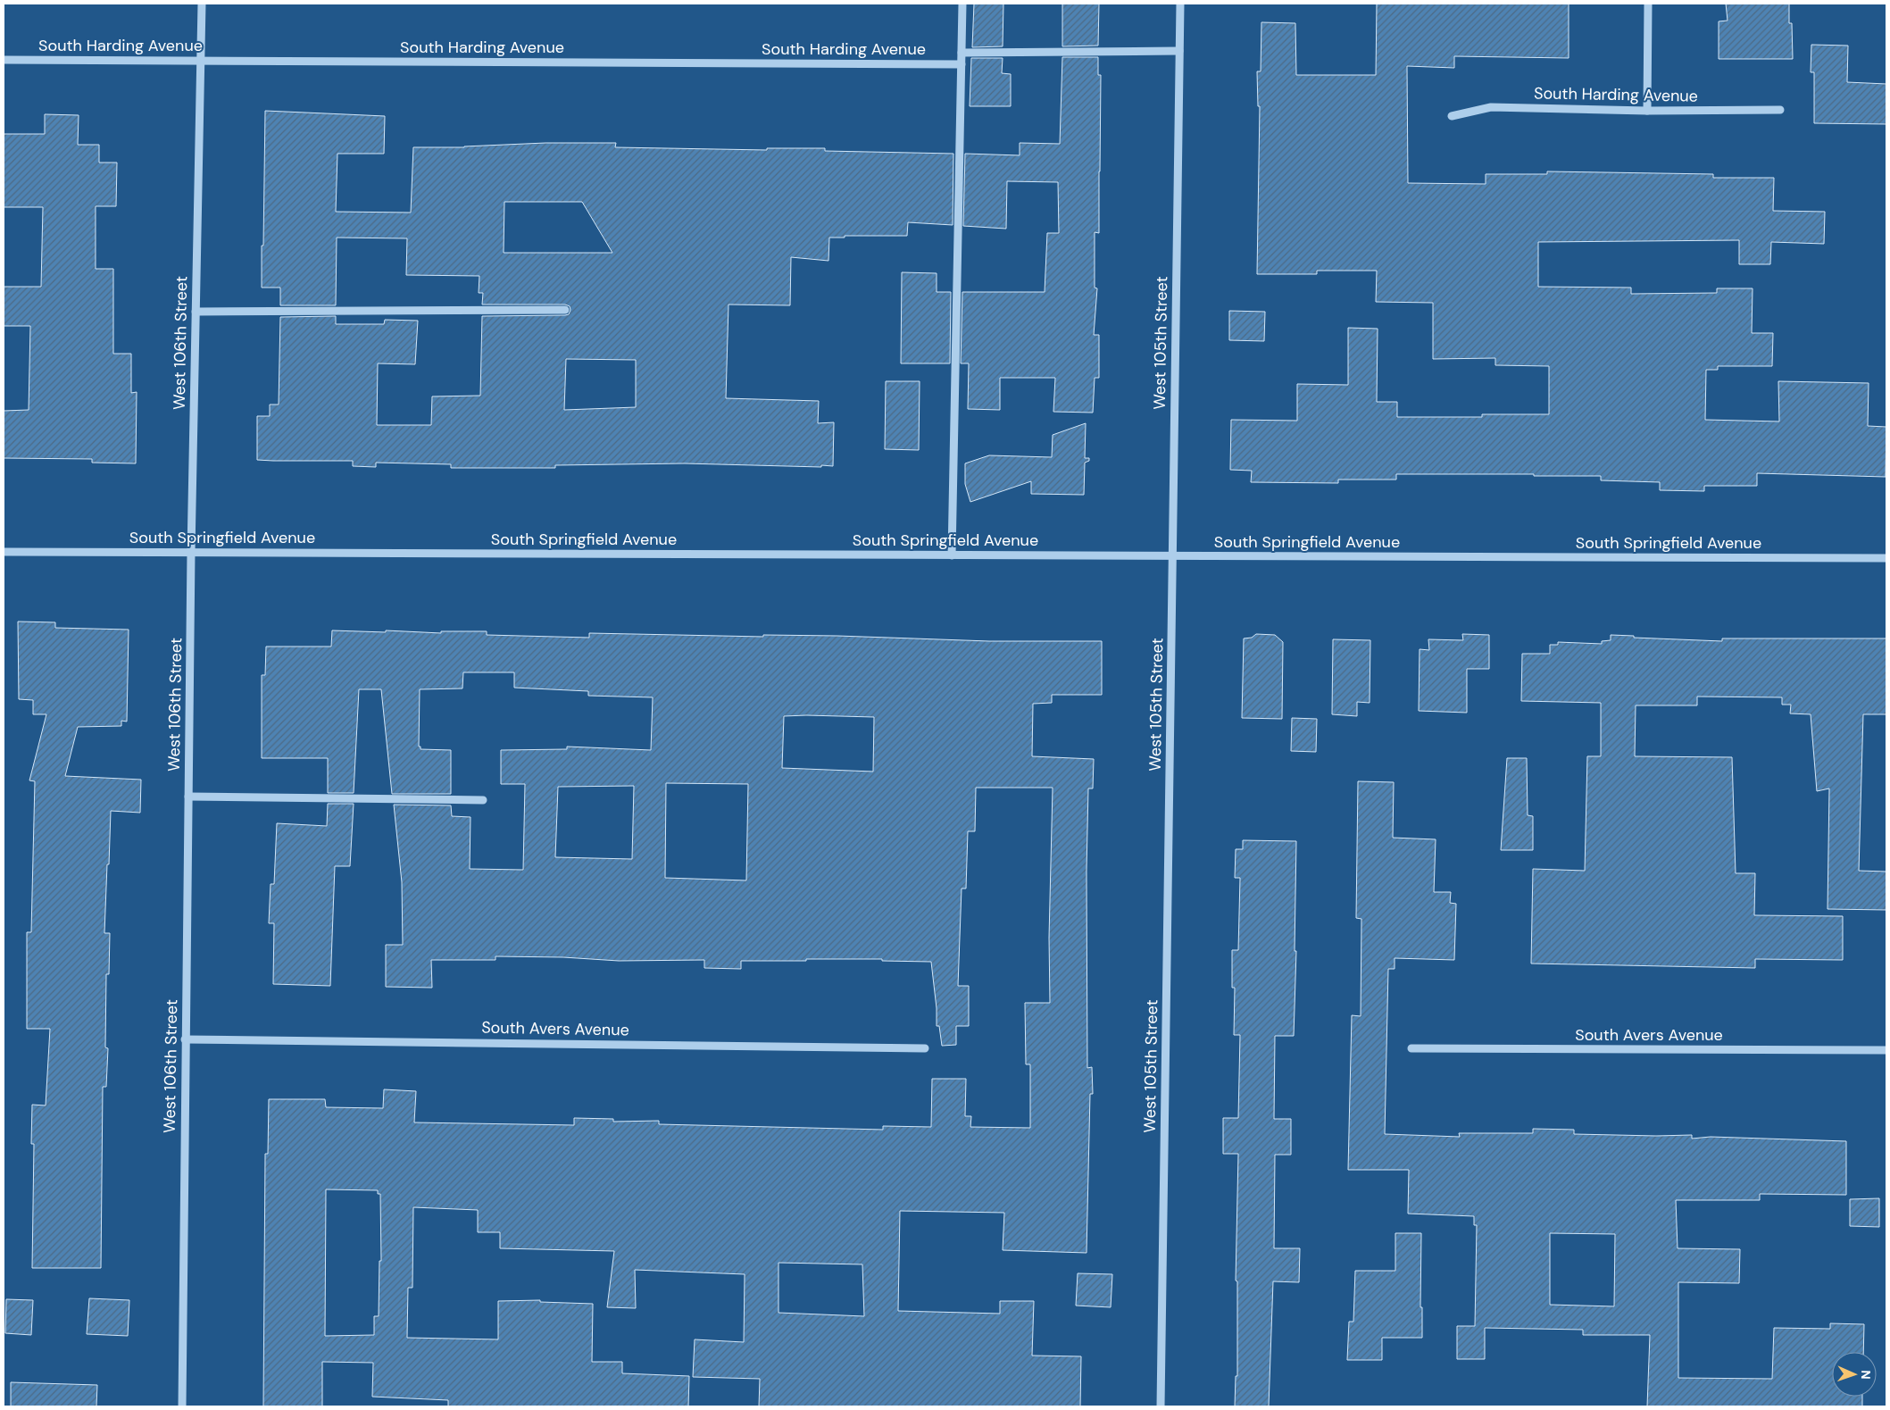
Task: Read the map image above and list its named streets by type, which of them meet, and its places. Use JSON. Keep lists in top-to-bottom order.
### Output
{
  "streets": {
    "street": [
      "South Harding Avenue",
      "West 106th Street",
      "West 105th Street",
      "South Springfield Avenue",
      "South Avers Avenue"
    ]
  },
  "crossings": [
    ["South Harding Avenue", "West 106th Street"],
    ["West 106th Street", "South Springfield Avenue"],
    ["West 106th Street", "South Avers Avenue"],
    ["West 105th Street", "South Springfield Avenue"]
  ],
  "north": "right"
}
